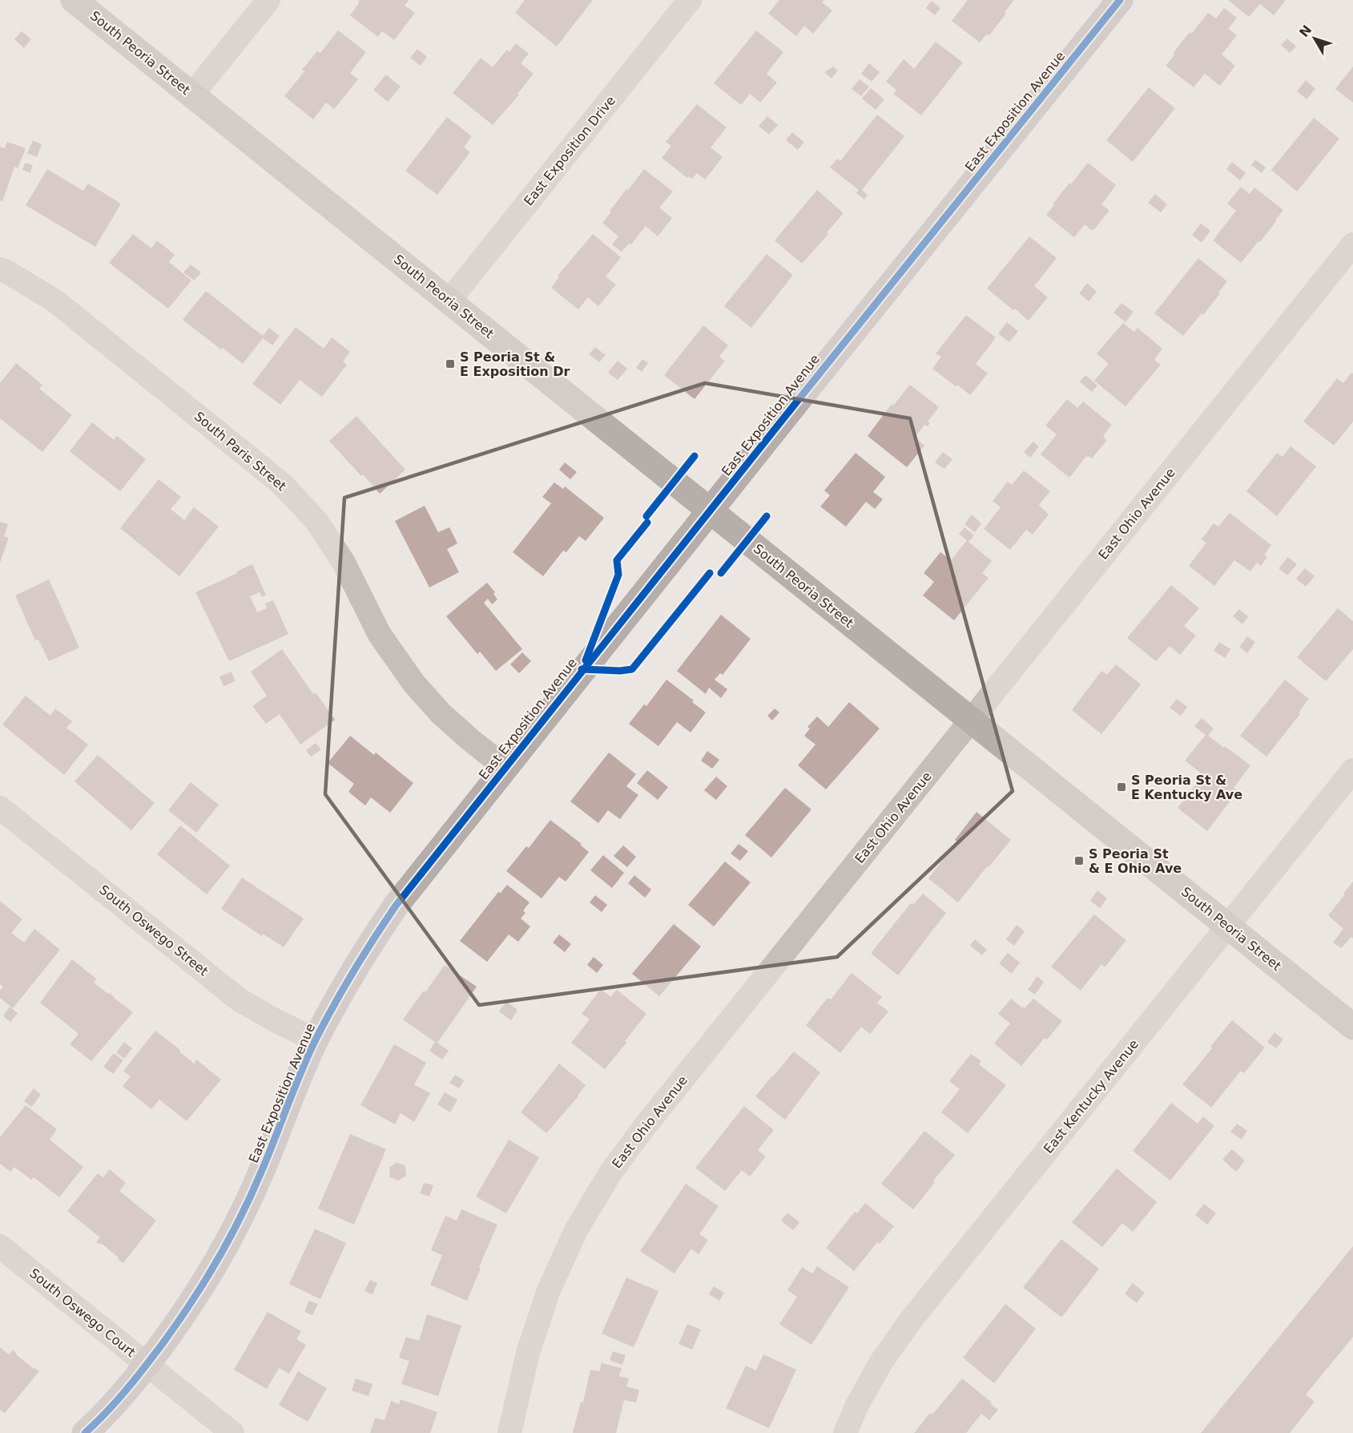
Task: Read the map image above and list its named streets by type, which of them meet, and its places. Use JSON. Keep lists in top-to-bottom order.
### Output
{
  "streets": {
    "street": [
      "South Peoria Street",
      "East Exposition Avenue",
      "East Exposition Drive",
      "South Paris Street",
      "East Ohio Avenue",
      "South Oswego Street",
      "East Kentucky Avenue",
      "South Oswego Court"
    ]
  },
  "crossings": [
    ["South Peoria Street", "East Exposition Avenue"],
    ["South Peoria Street", "East Exposition Drive"],
    ["South Peoria Street", "East Ohio Avenue"],
    ["South Peoria Street", "East Kentucky Avenue"],
    ["East Exposition Avenue", "South Paris Street"],
    ["East Exposition Avenue", "South Oswego Street"],
    ["East Exposition Avenue", "South Oswego Court"]
  ],
  "places": {
    "transit": ["S Peoria St & E Exposition Dr", "S Peoria St & E Kentucky Ave", "S Peoria St & E Ohio Ave"]
  },
  "north": "top left"
}
